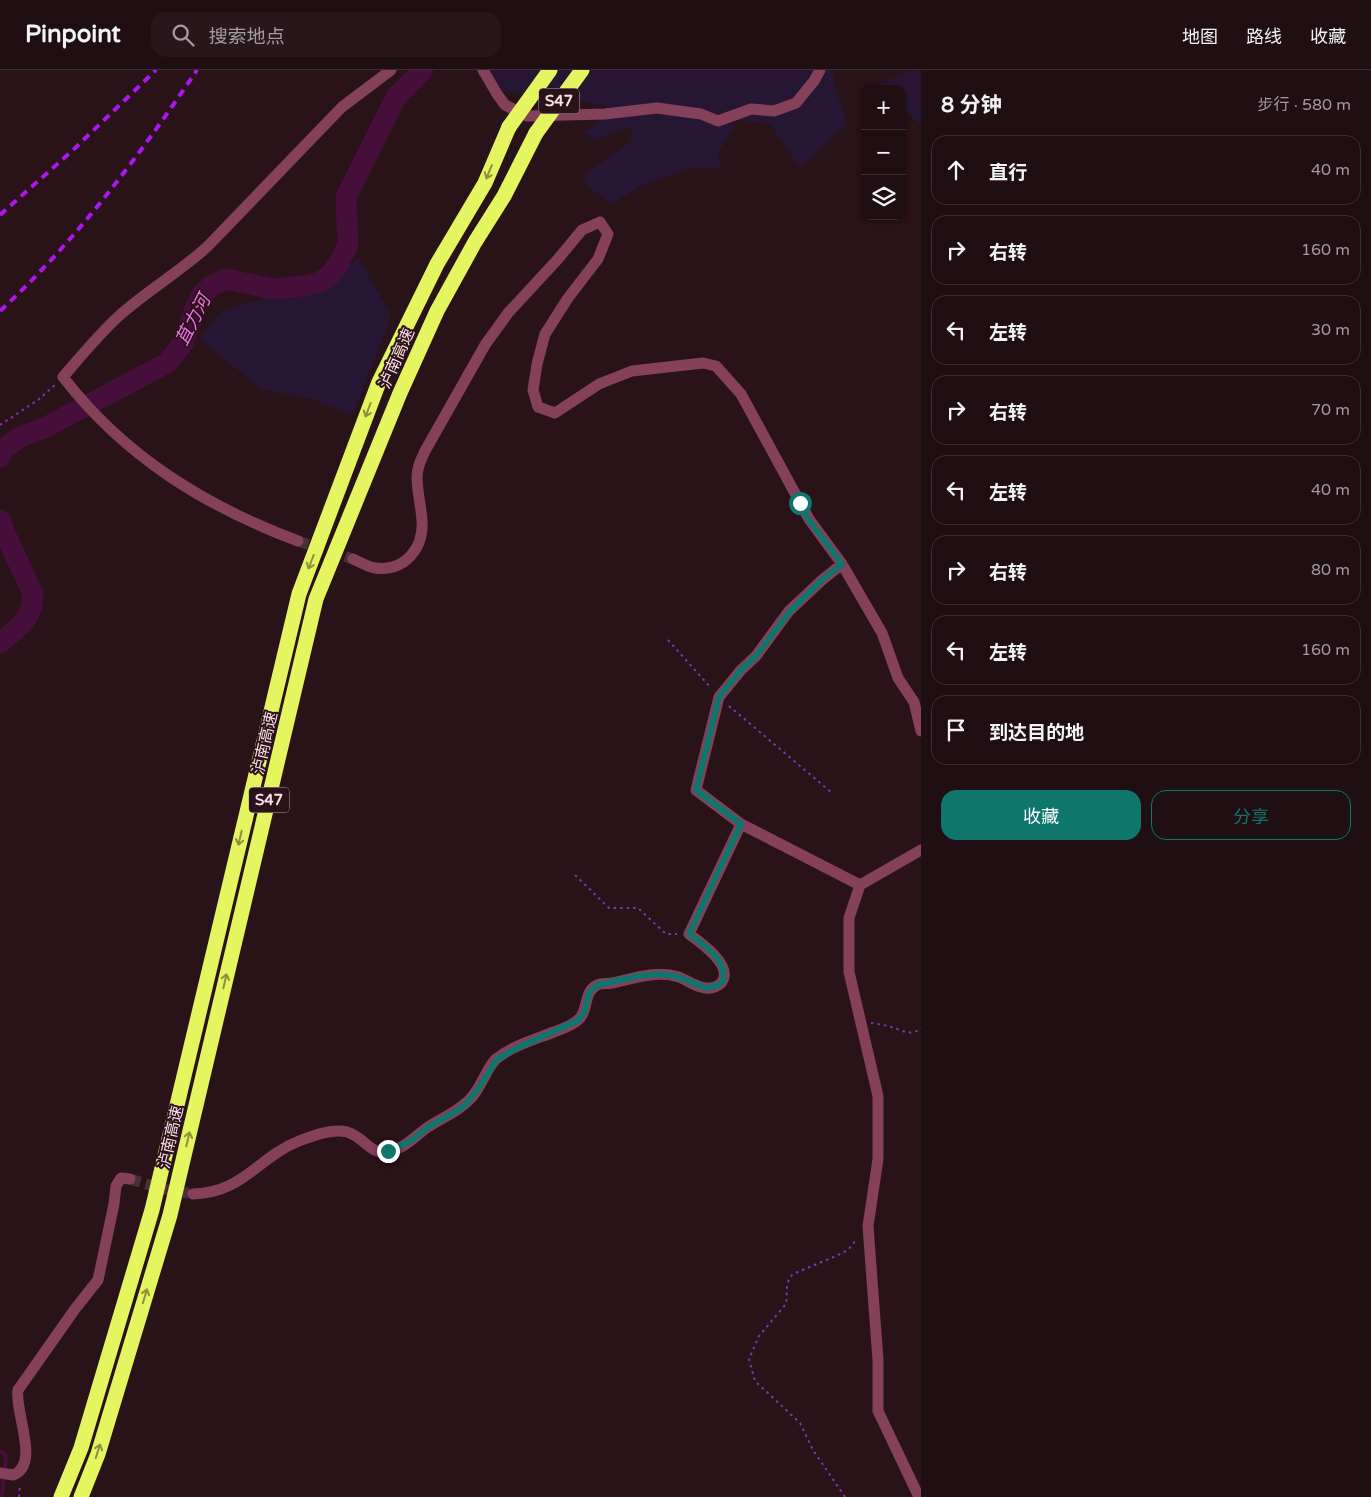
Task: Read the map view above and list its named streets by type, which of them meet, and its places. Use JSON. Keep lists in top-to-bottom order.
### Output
{
  "streets": {
    "highway": ["S47", "泸南高速"]
  },
  "water": ["苴力河"],
  "page": {
    "header": "Pinpoint",
    "search": "搜索地点",
    "nav": ["地图", "路线", "收藏"],
    "heading": ["8 分钟", "步行 · 580 m"],
    "map_buttons": ["+", "−"],
    "list": [
      ["直行", "40 m"],
      ["右转", "160 m"],
      ["左转", "30 m"],
      ["右转", "70 m"],
      ["左转", "40 m"],
      ["右转", "80 m"],
      ["左转", "160 m"],
      "到达目的地"
    ],
    "buttons": ["收藏", "分享"]
  }
}
